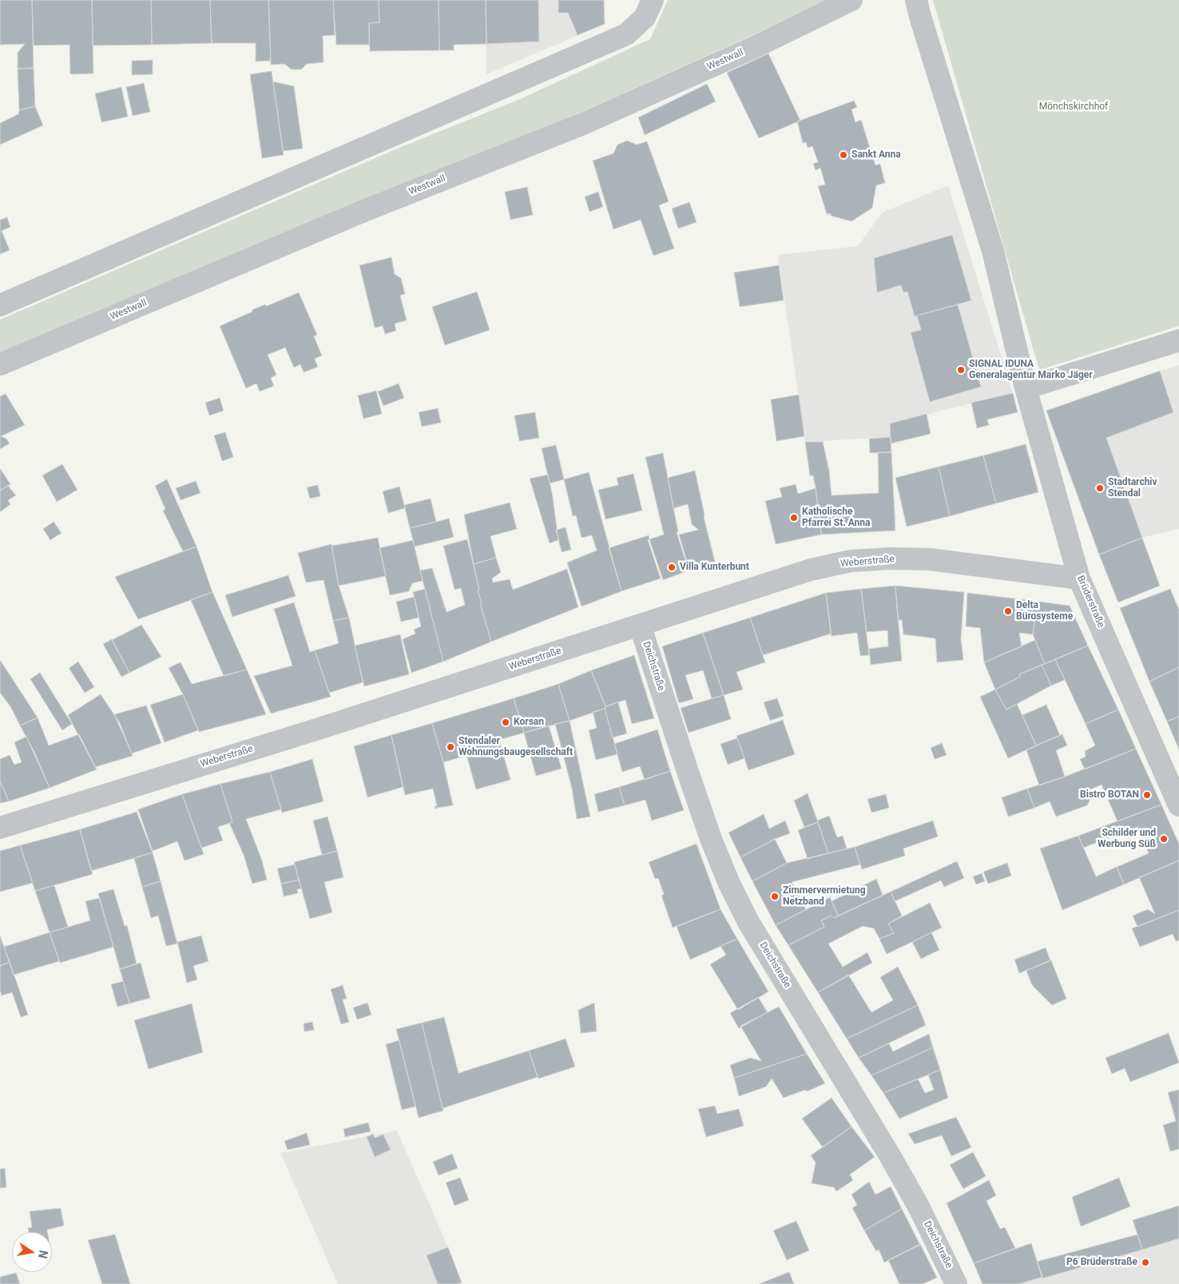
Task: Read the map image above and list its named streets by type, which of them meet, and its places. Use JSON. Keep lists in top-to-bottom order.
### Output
{
  "streets": {
    "street": [
      "Westwall",
      "Weberstraße",
      "Brüderstraße",
      "Deichstraße"
    ]
  },
  "crossings": [
    ["Weberstraße", "Brüderstraße"],
    ["Weberstraße", "Deichstraße"]
  ],
  "parks": ["Mönchskirchhof"],
  "places": [
    "Sankt Anna",
    "SIGNAL IDUNA Generalagentur Marko Jäger",
    "Stadtarchiv Stendal",
    "Katholische Pfarrei St. Anna",
    "Villa Kunterbunt",
    "Delta Bürosysteme",
    "Korsan",
    "Stendaler Wohnungsbaugesellschaft",
    "Bistro BOTAN",
    "Schilder und Werbung Süß",
    "Zimmervermietung Netzband",
    "P6 Brüderstraße"
  ],
  "north": "right"
}
